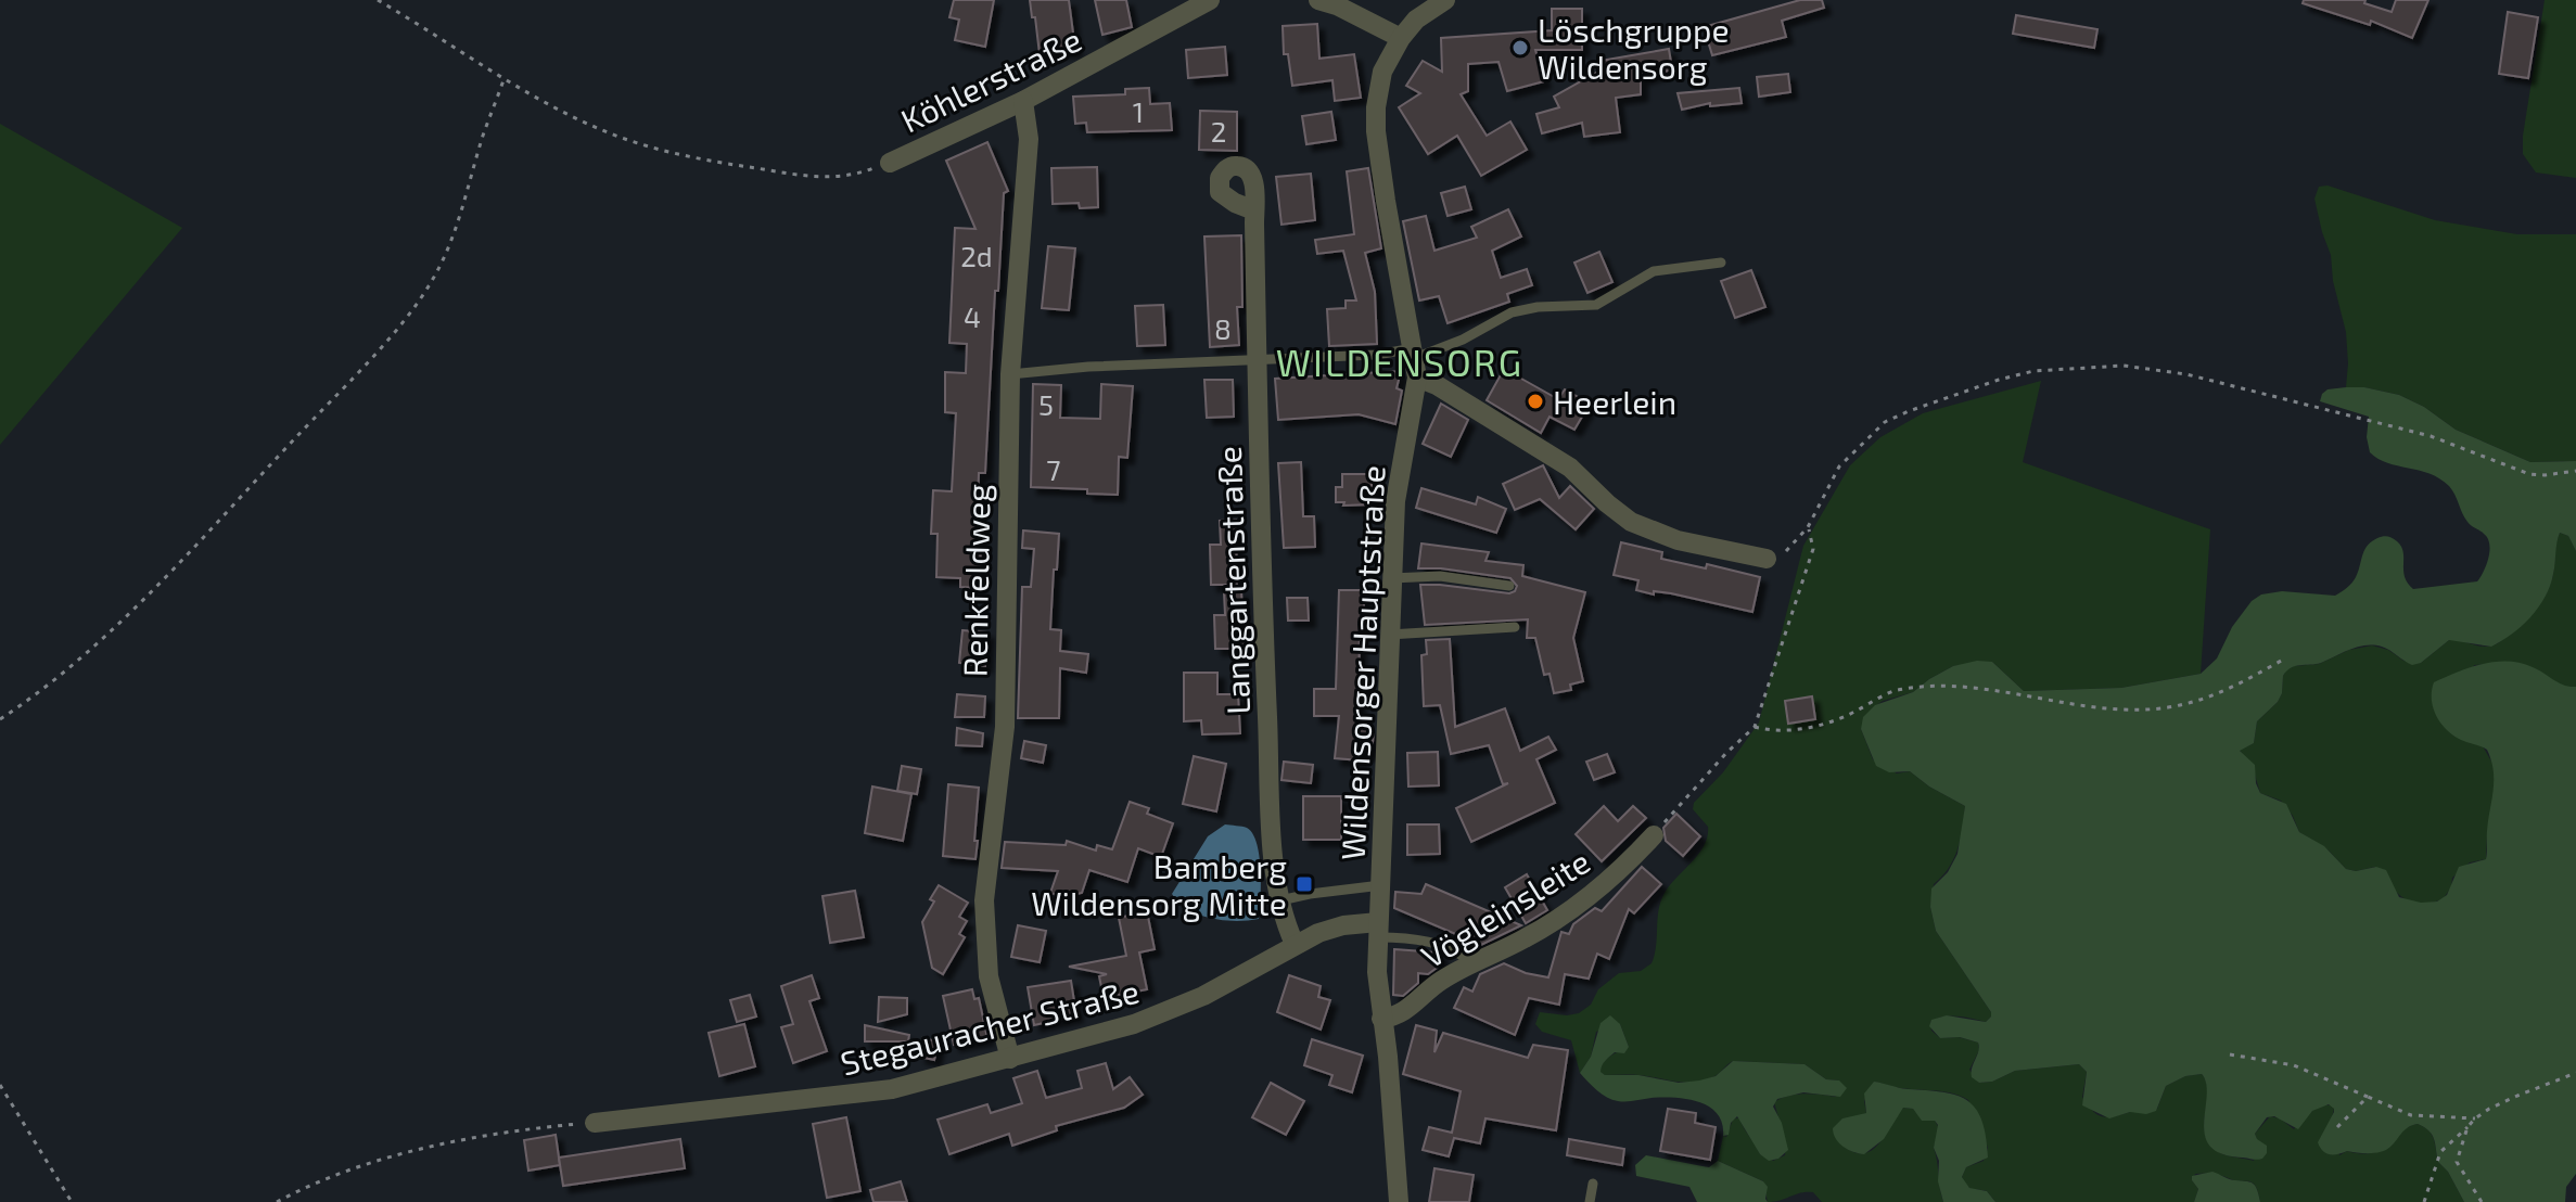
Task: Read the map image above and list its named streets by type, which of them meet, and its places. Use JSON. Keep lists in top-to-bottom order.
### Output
{
  "streets": {
    "street": [
      "Köhlerstraße",
      "Renkfeldweg",
      "Langgartenstraße",
      "Wildensorger Hauptstraße",
      "Vögleinsleite",
      "Stegauracher Straße"
    ]
  },
  "crossings": [
    ["Köhlerstraße", "Renkfeldweg"],
    ["Renkfeldweg", "Stegauracher Straße"],
    ["Langgartenstraße", "Stegauracher Straße"],
    ["Wildensorger Hauptstraße", "Vögleinsleite"],
    ["Wildensorger Hauptstraße", "Stegauracher Straße"]
  ],
  "districts": ["WILDENSORG"],
  "places": {
    "other": ["Löschgruppe Wildensorg", "Heerlein"],
    "transit": ["Bamberg Wildensorg Mitte"]
  },
  "house_numbers": [
    "1",
    "2",
    "2d",
    "4",
    "8",
    "5",
    "7"
  ]
}
